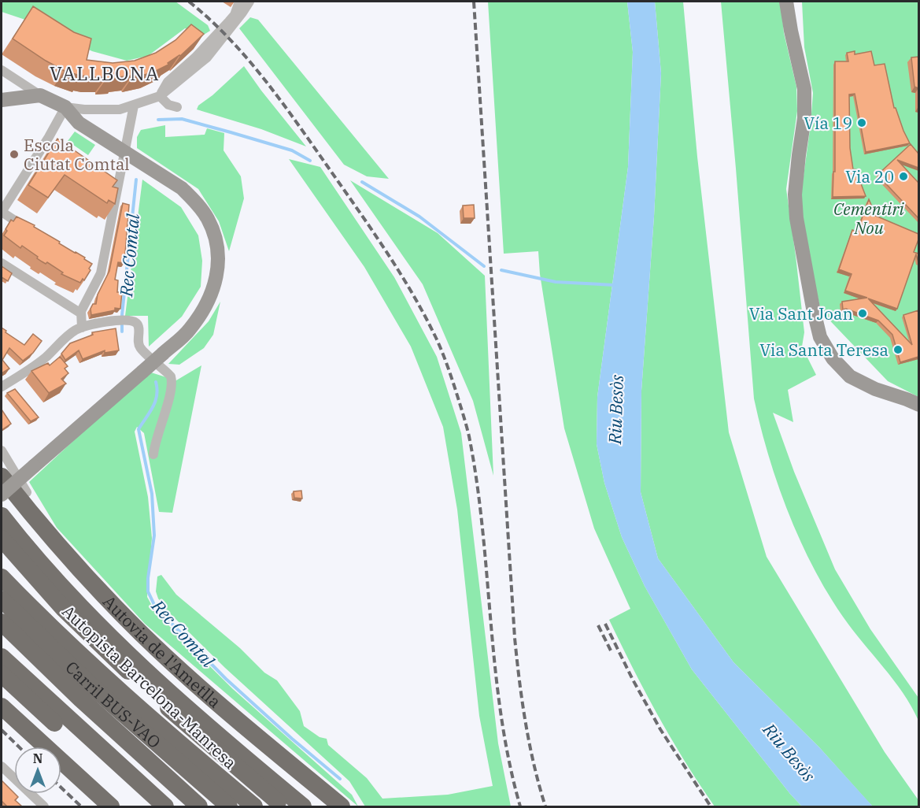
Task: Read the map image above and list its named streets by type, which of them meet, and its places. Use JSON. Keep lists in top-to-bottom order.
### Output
{
  "streets": {
    "highway": ["Autovia de l'Ametlla", "Autopista Barcelona-Manresa", "Carril BUS-VAO"]
  },
  "districts": ["VALLBONA"],
  "water": ["Rec Comtal", "Riu Besòs"],
  "parks": ["Cementiri Nou"],
  "places": [
    "Vía 19",
    "Escola Ciutat Comtal",
    "Via 20",
    "Via Sant Joan",
    "Via Santa Teresa"
  ],
  "north": "top"
}
